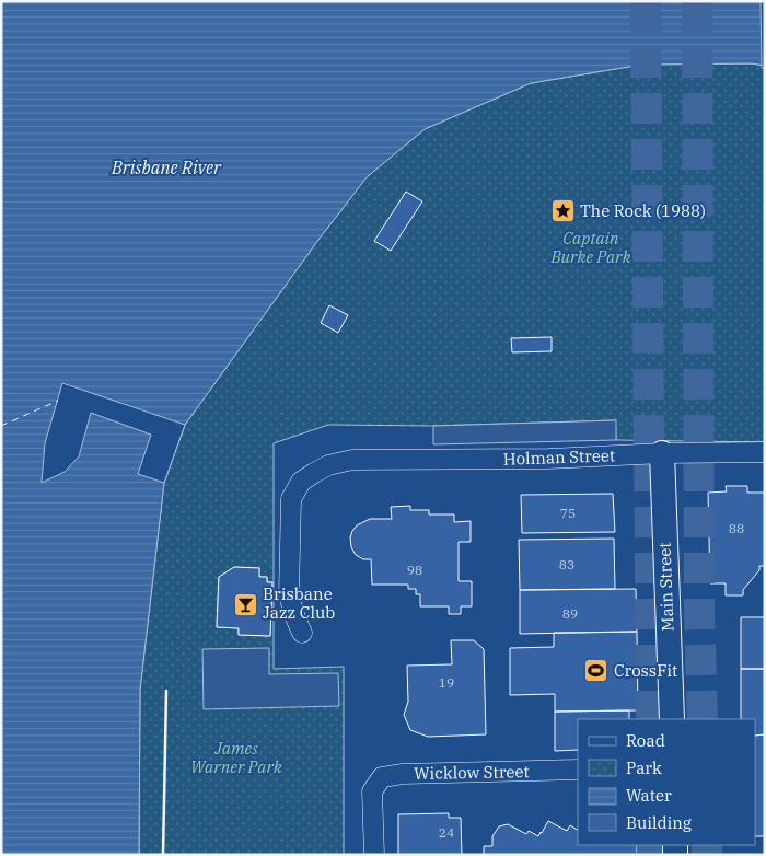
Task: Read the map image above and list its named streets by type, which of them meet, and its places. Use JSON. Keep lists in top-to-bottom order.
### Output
{
  "streets": {
    "street": ["Holman Street", "Main Street", "Wicklow Street"]
  },
  "crossings": [
    ["Holman Street", "Main Street"]
  ],
  "water": ["Brisbane River"],
  "parks": ["Captain Burke Park", "James Warner Park"],
  "places": {
    "place": ["The Rock (1988)"],
    "bar": ["Brisbane Jazz Club"],
    "sports": ["CrossFit"]
  },
  "house_numbers": [
    "75",
    "88",
    "83",
    "98",
    "89",
    "19",
    "24"
  ],
  "legend": [
    "Road",
    "Park",
    "Water",
    "Building"
  ]
}
